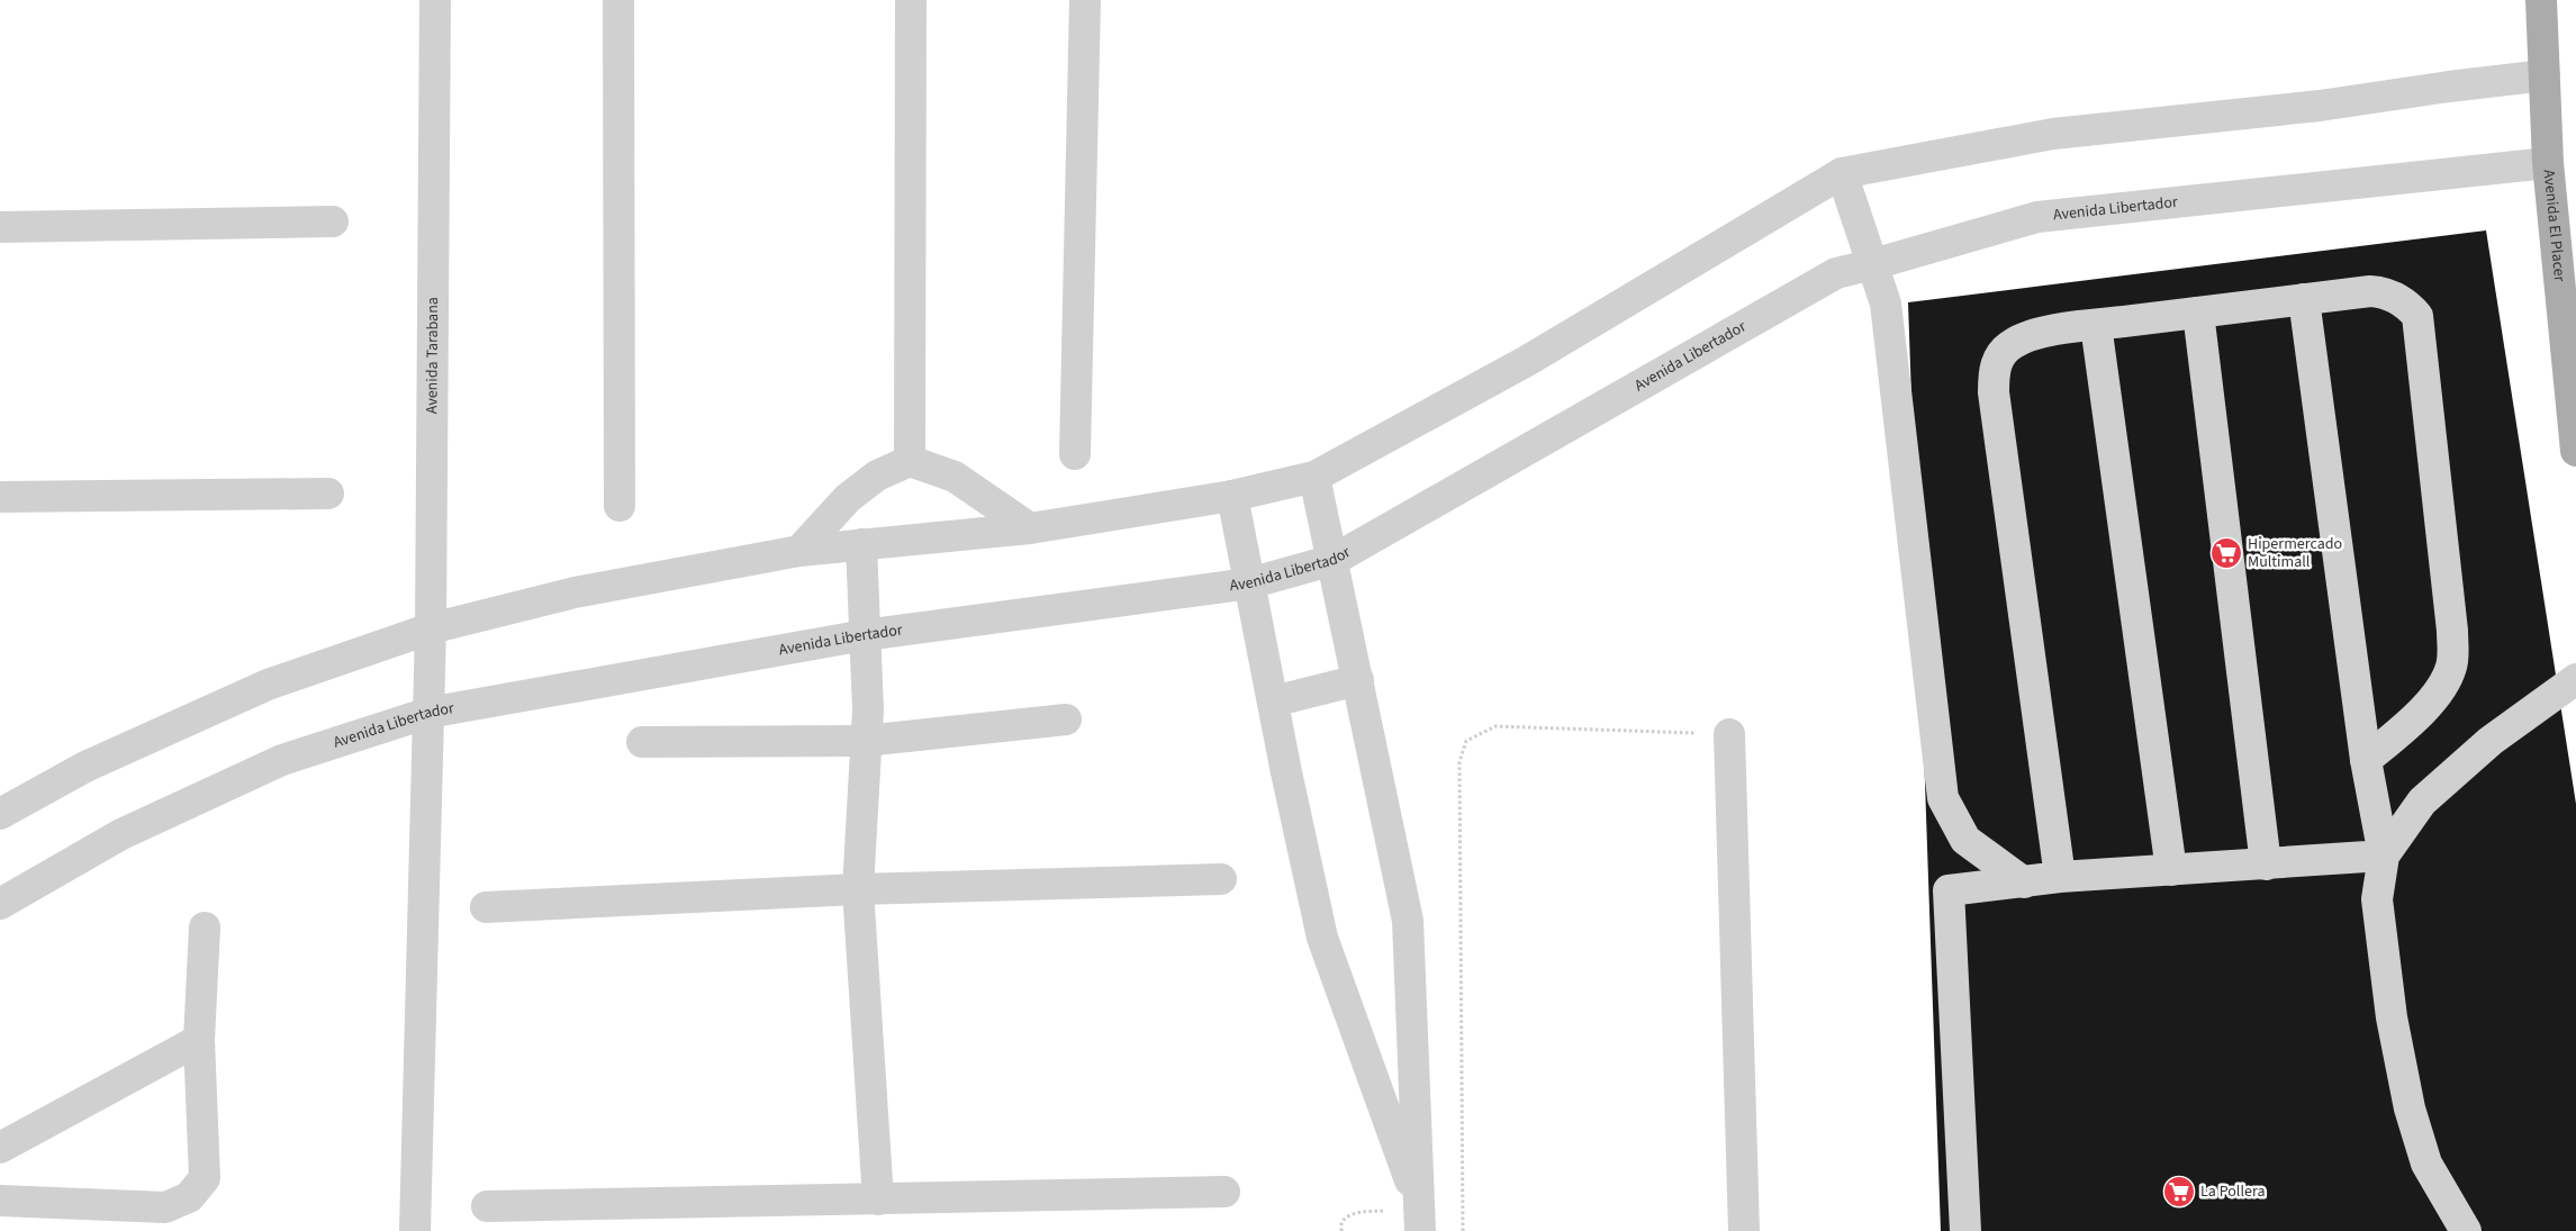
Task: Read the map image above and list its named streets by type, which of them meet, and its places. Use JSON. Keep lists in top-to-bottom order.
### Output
{
  "streets": {
    "main road": ["Avenida El Placer"],
    "street": ["Avenida Libertador", "Avenida Tarabana"]
  },
  "crossings": [
    ["Avenida Libertador", "Avenida El Placer"],
    ["Avenida Libertador", "Avenida Tarabana"]
  ],
  "places": {
    "supermarket": ["Hipermercado Multimall", "La Pollera"]
  }
}
